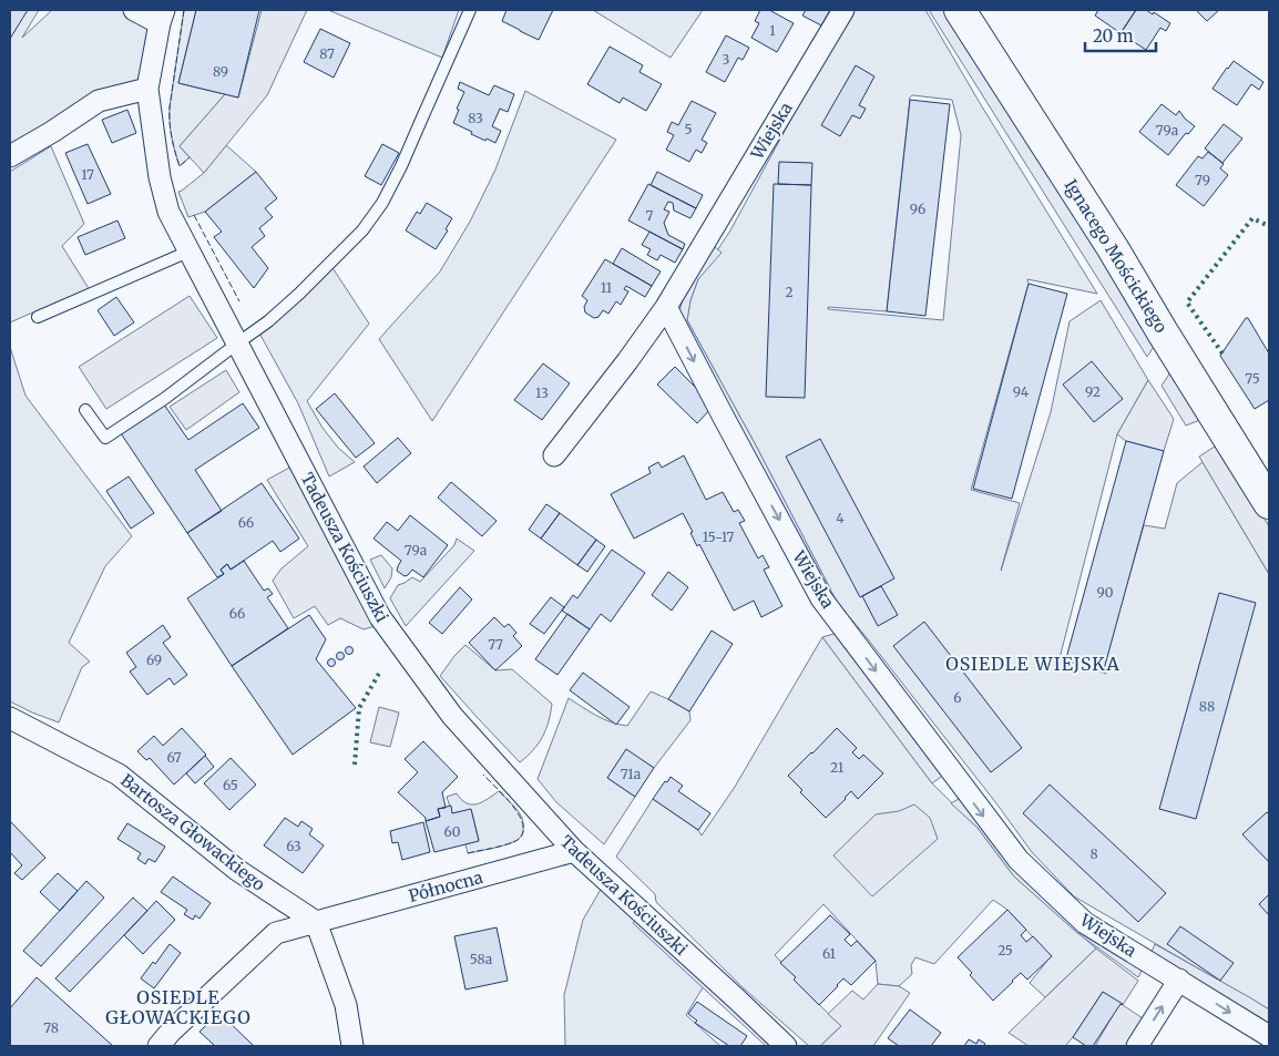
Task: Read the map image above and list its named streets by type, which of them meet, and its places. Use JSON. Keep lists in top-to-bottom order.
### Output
{
  "streets": {
    "street": [
      "Wiejska",
      "Ignacego Mościckiego",
      "Tadeusza Kościuszki",
      "Bartosza Głowackiego",
      "Północna"
    ]
  },
  "crossings": [
    ["Tadeusza Kościuszki", "Północna"],
    ["Bartosza Głowackiego", "Północna"]
  ],
  "one_way": ["Wiejska"],
  "districts": ["OSIEDLE WIEJSKA", "OSIEDLE GŁOWACKIEGO"],
  "house_numbers": [
    "1",
    "87",
    "3",
    "89",
    "83",
    "5",
    "79a",
    "17",
    "79",
    "96",
    "7",
    "11",
    "2",
    "75",
    "94",
    "92",
    "13",
    "4",
    "66",
    "15-17",
    "79a",
    "90",
    "66",
    "77",
    "69",
    "6",
    "88",
    "67",
    "21",
    "71a",
    "65",
    "60",
    "63",
    "8",
    "25",
    "61",
    "58a",
    "78"
  ],
  "scale_bar": "20 m"
}
